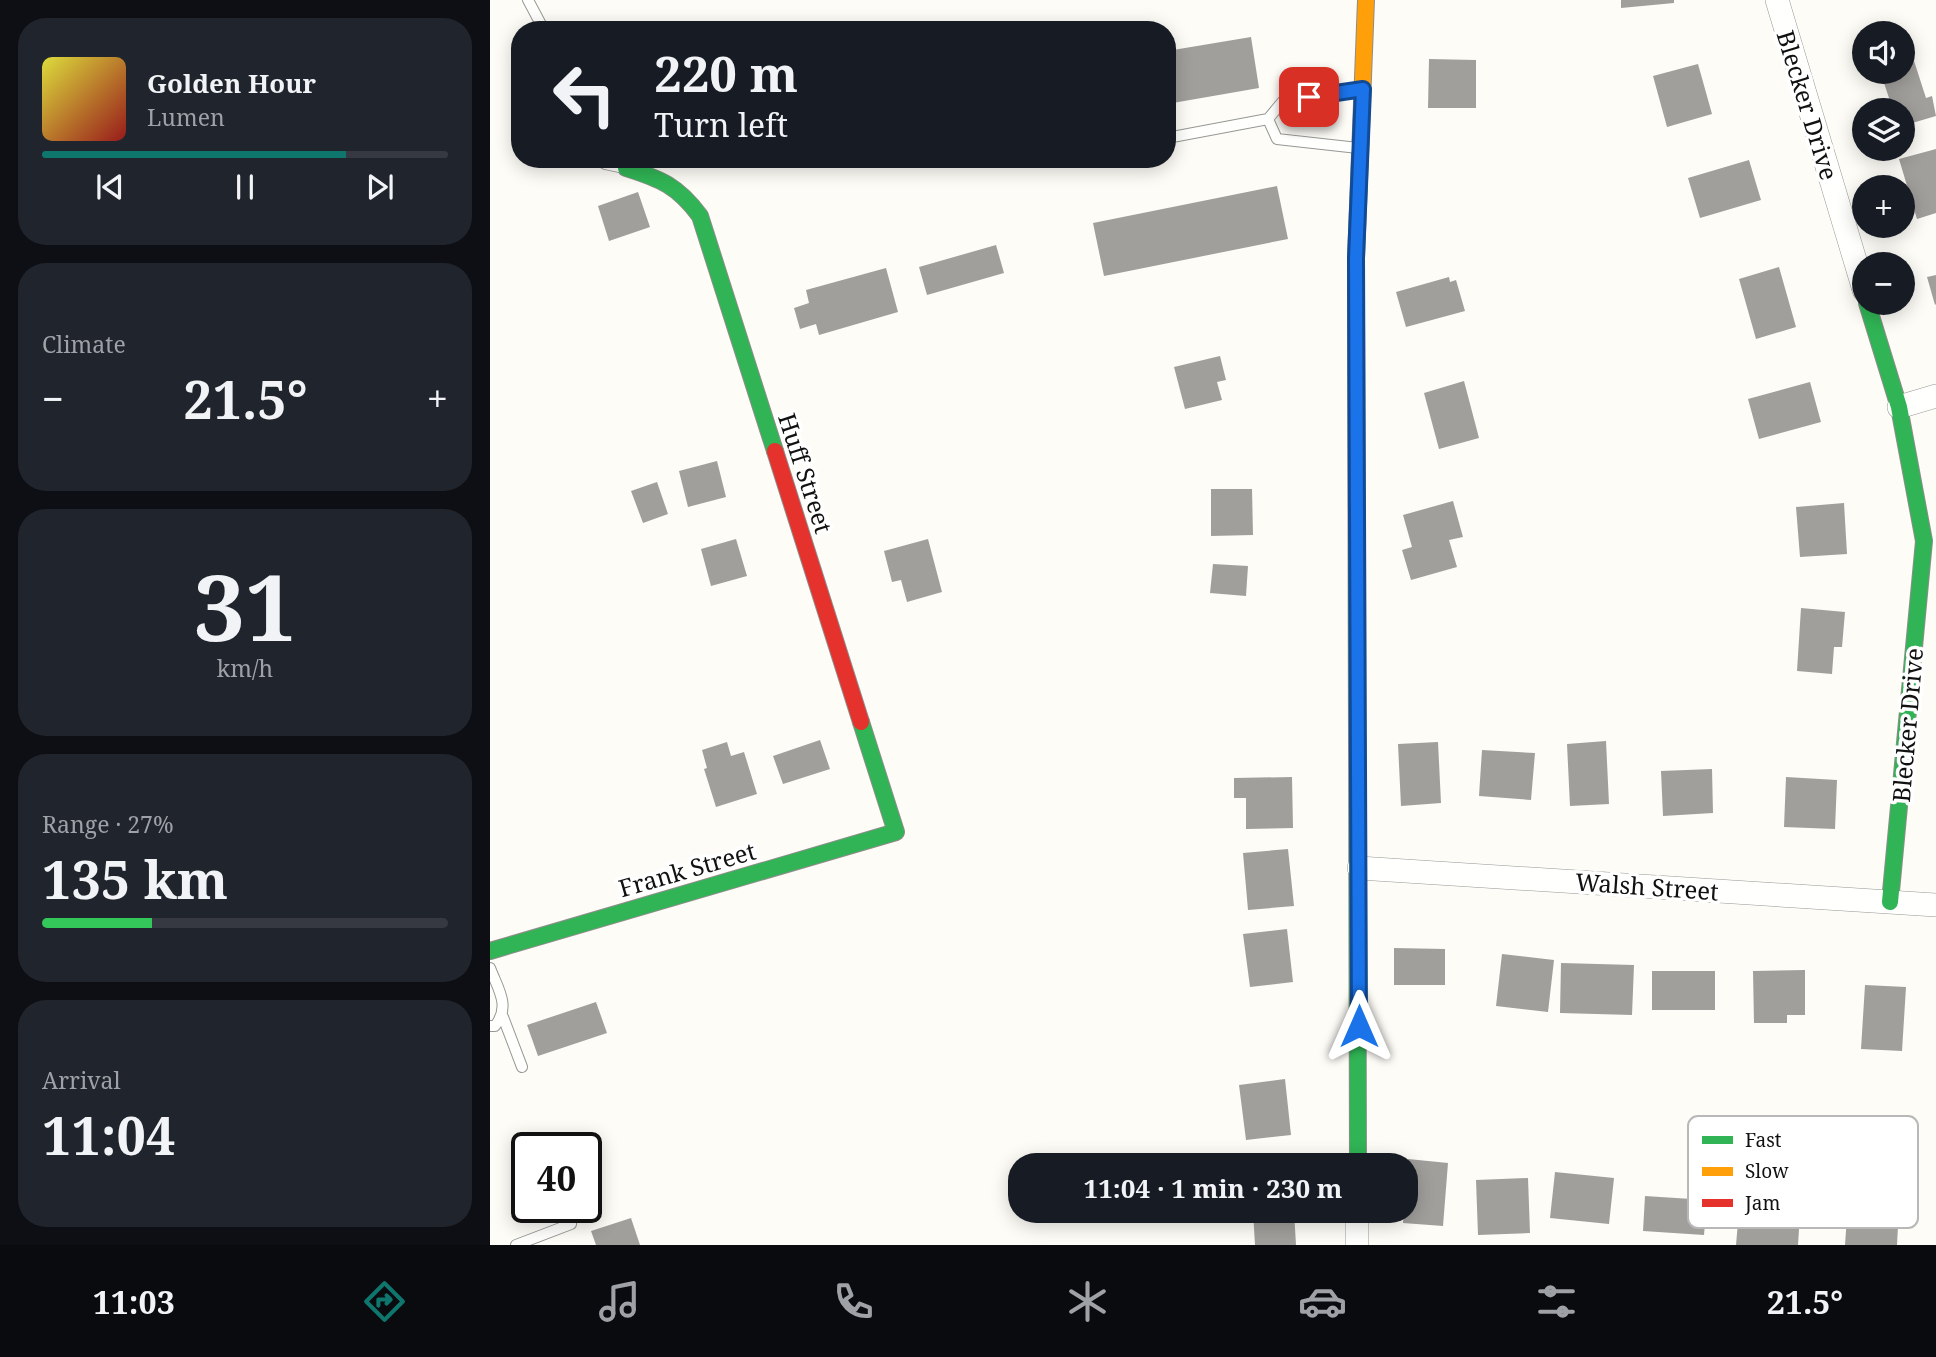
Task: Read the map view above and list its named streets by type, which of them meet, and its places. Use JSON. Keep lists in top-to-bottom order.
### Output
{
  "streets": {
    "street": [
      "Blecker Drive",
      "Huff Street",
      "Frank Street",
      "Walsh Street"
    ]
  },
  "crossings": [
    ["Blecker Drive", "Walsh Street"],
    ["Huff Street", "Frank Street"]
  ],
  "legend": ["Fast", "Slow", "Jam"],
  "page": {
    "map_buttons": ["+", "−"],
    "turn": ["220 m", "Turn left"],
    "song": ["Golden Hour", "Lumen"],
    "tile": [
      "Climate",
      ["31", "km/h"],
      ["Range · 27%", "135 km"],
      ["Arrival", "11:04"]
    ],
    "heat": ["−", "21.5°", "+"],
    "limit": "40",
    "trip": "11:04 · 1 min · 230 m",
    "tabs": ["11:03", "21.5°"]
  }
}
